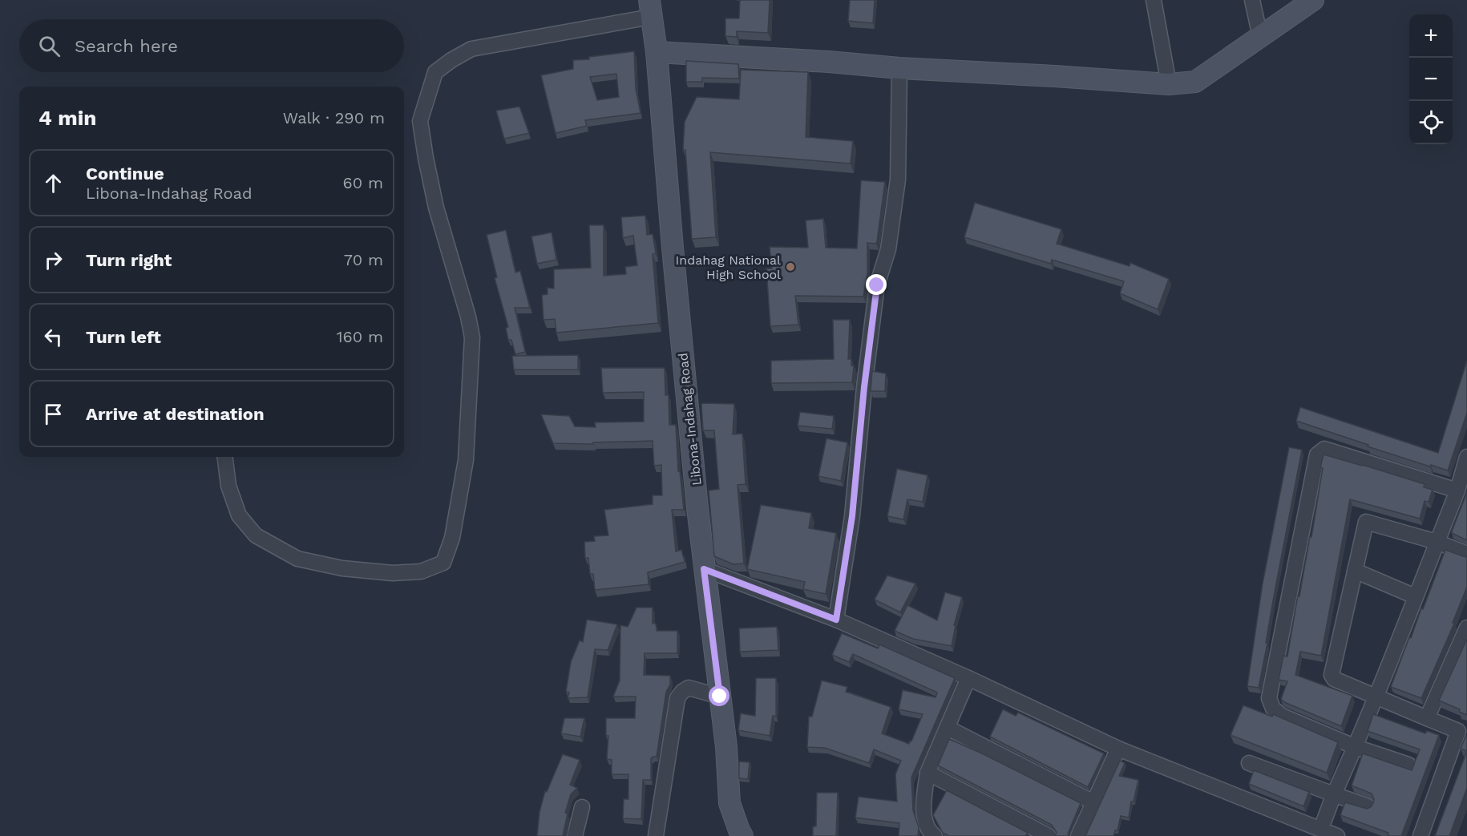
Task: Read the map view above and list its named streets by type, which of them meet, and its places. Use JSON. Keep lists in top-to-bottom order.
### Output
{
  "streets": {
    "main road": ["Libona-Indahag Road"]
  },
  "places": ["Indahag National High School"],
  "page": {
    "map_buttons": ["+", "−"],
    "search": "Search here",
    "heading": ["4 min", "Walk · 290 m"],
    "list": [
      ["Continue", "Libona-Indahag Road", "60 m"],
      ["Turn right", "70 m"],
      ["Turn left", "160 m"],
      "Arrive at destination"
    ]
  }
}
